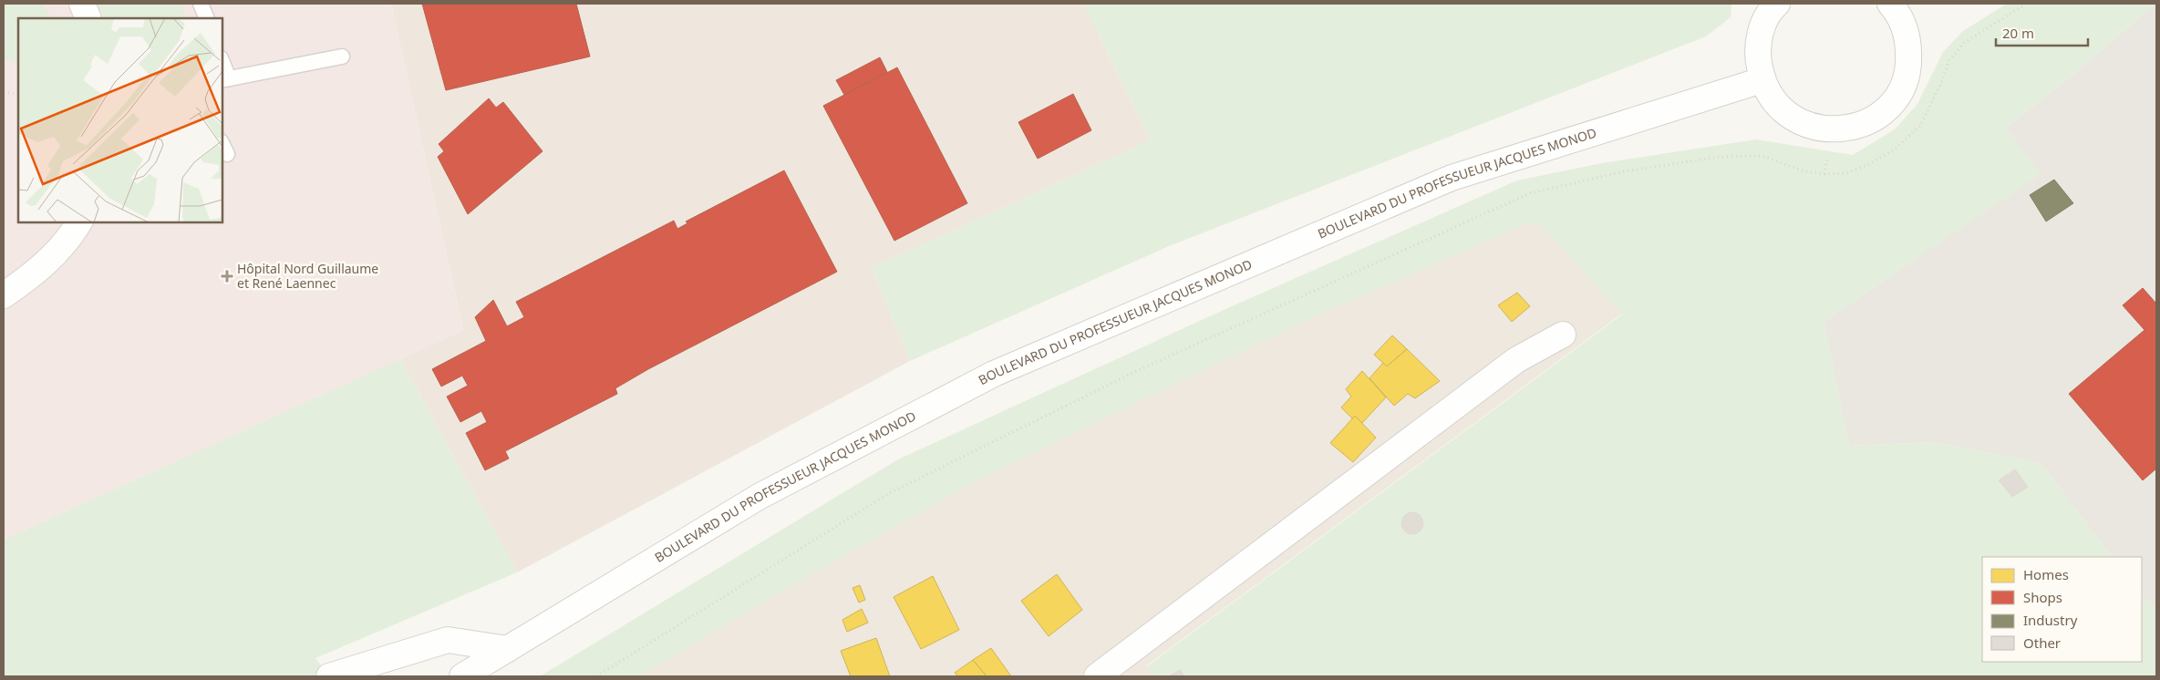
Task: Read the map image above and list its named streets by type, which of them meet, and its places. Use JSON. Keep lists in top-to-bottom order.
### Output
{
  "streets": {
    "main road": ["BOULEVARD DU PROFESSUEUR JACQUES MONOD"]
  },
  "places": {
    "health": ["Hôpital Nord Guillaume et René Laennec"]
  },
  "legend": [
    "Homes",
    "Shops",
    "Industry",
    "Other"
  ],
  "scale_bar": "20 m"
}
